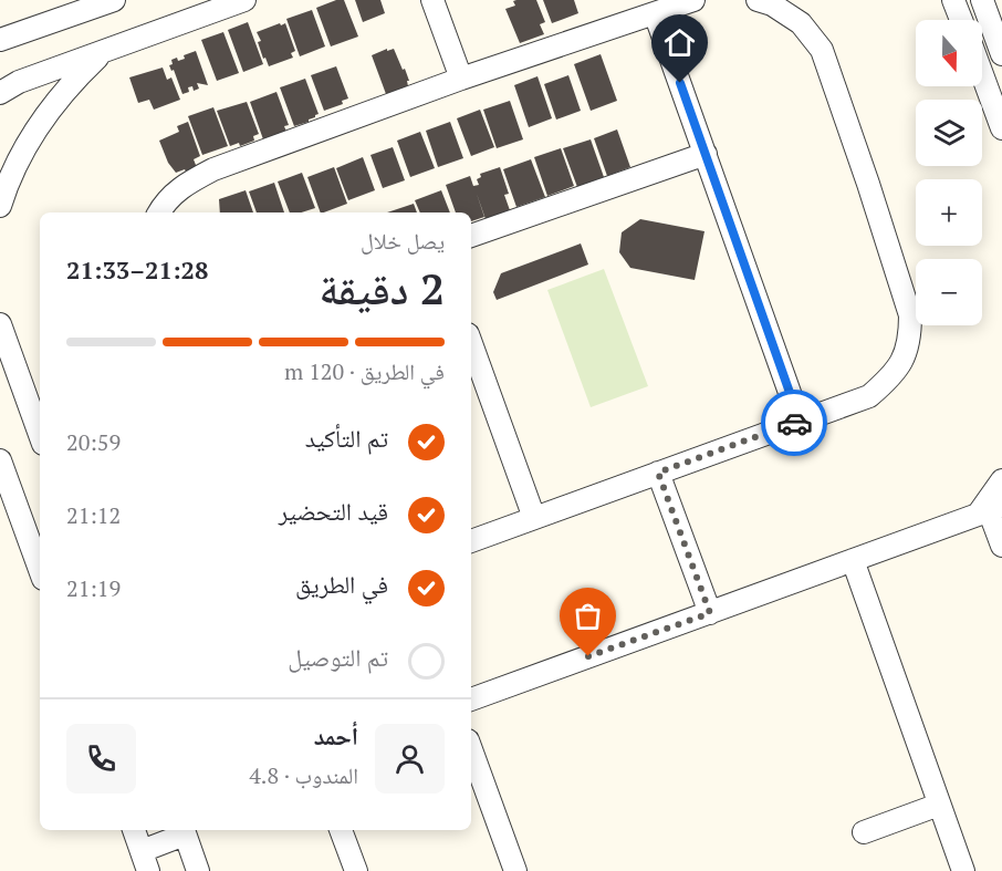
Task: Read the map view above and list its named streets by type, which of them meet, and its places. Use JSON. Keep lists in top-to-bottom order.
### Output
{
  "north": "bottom",
  "page": {
    "map_buttons": ["+", "−"],
    "heading": ["2 دقيقة", "يصل خلال", "21:28–21:33"],
    "panel": ["أحمد", "المندوب · 4.8"],
    "bar": "في الطريق · 120 m",
    "list": [
      ["تم التأكيد", "20:59"],
      ["قيد التحضير", "21:12"],
      ["في الطريق", "21:19"],
      "تم التوصيل"
    ]
  }
}
